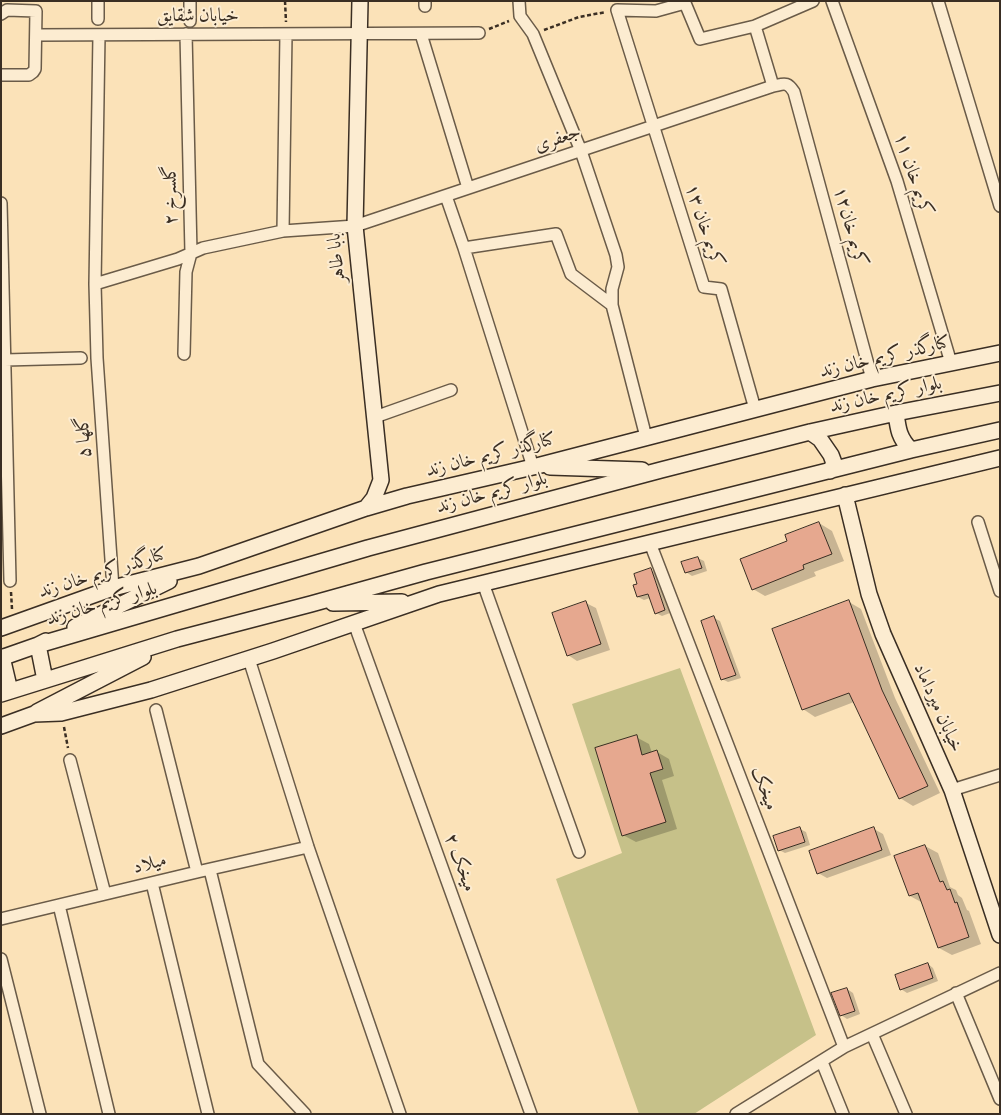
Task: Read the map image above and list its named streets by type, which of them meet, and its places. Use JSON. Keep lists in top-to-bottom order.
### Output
{
  "streets": {
    "main road": [
      "بابا طاهر",
      "کنارگذر کریم خان زند",
      "بلوار کریم خان زند",
      "خیابان میرداماد"
    ],
    "street": [
      "خیابان شقایق",
      "جعفری",
      "کریم خان ۱۱",
      "گلسرخ ۲",
      "کریم خان ۱۳",
      "کریم خان۱۲",
      "گلها ۵",
      "میخک",
      "میخک ۲",
      "میلاد"
    ]
  },
  "crossings": [
    ["خیابان شقایق", "گلسرخ ۲"],
    ["خیابان شقایق", "بابا طاهر"],
    ["خیابان شقایق", "گلها ۵"],
    ["جعفری", "گلسرخ ۲"],
    ["جعفری", "کریم خان ۱۳"],
    ["جعفری", "کریم خان۱۲"],
    ["جعفری", "بابا طاهر"],
    ["جعفری", "گلها ۵"],
    ["کریم خان ۱۱", "کنارگذر کریم خان زند"],
    ["کریم خان ۱۳", "کنارگذر کریم خان زند"],
    ["کریم خان۱۲", "کنارگذر کریم خان زند"],
    ["کنارگذر کریم خان زند", "گلها ۵"]
  ]
}
